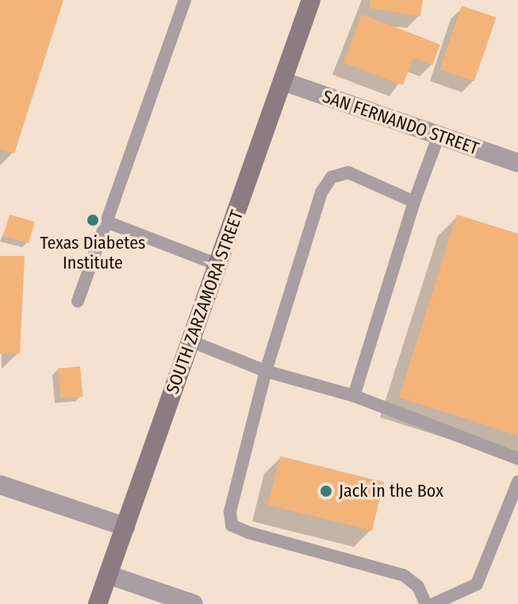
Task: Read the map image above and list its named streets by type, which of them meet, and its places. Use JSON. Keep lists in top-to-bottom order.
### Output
{
  "streets": {
    "main road": ["SOUTH ZARZAMORA STREET"],
    "street": ["SAN FERNANDO STREET"]
  },
  "crossings": [
    ["SAN FERNANDO STREET", "SOUTH ZARZAMORA STREET"]
  ],
  "places": ["Texas Diabetes Institute", "Jack in the Box"]
}
